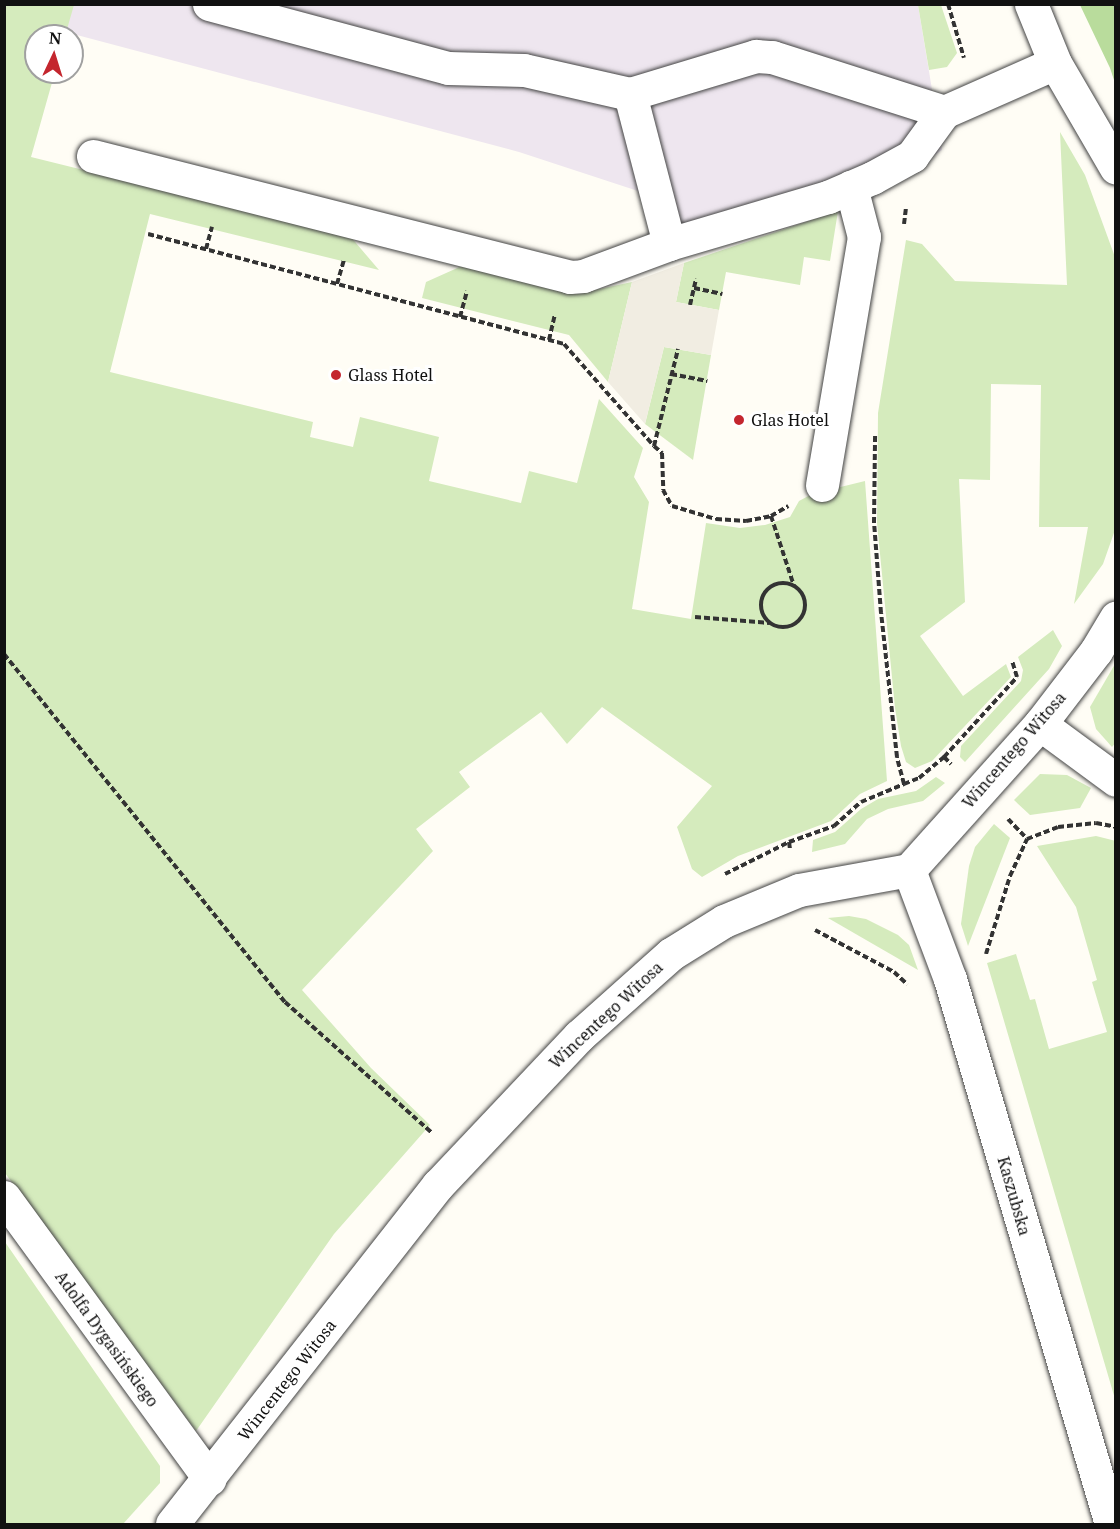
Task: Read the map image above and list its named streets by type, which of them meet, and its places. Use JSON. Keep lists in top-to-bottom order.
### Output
{
  "streets": {
    "street": ["Wincentego Witosa", "Kaszubska", "Adolfa Dygasińskiego"]
  },
  "crossings": [
    ["Wincentego Witosa", "Kaszubska"],
    ["Wincentego Witosa", "Adolfa Dygasińskiego"]
  ],
  "places": ["Glass Hotel", "Glas Hotel"],
  "north": "top"
}
